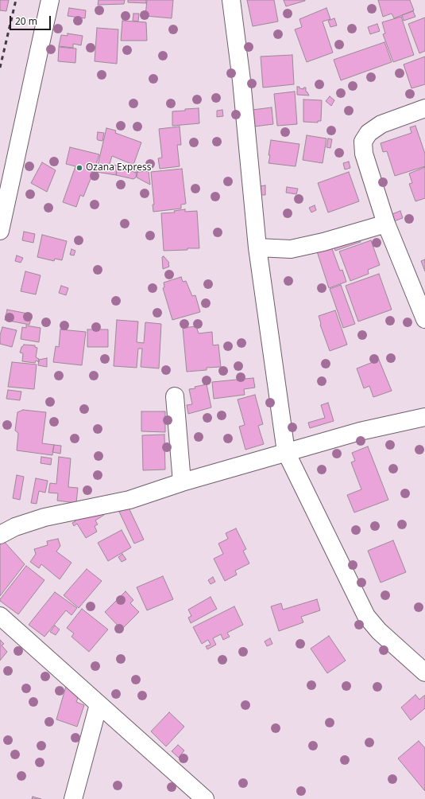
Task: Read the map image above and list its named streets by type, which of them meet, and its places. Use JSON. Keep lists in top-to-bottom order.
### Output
{
  "places": ["Ozana Express"],
  "scale_bar": "20 m"
}
